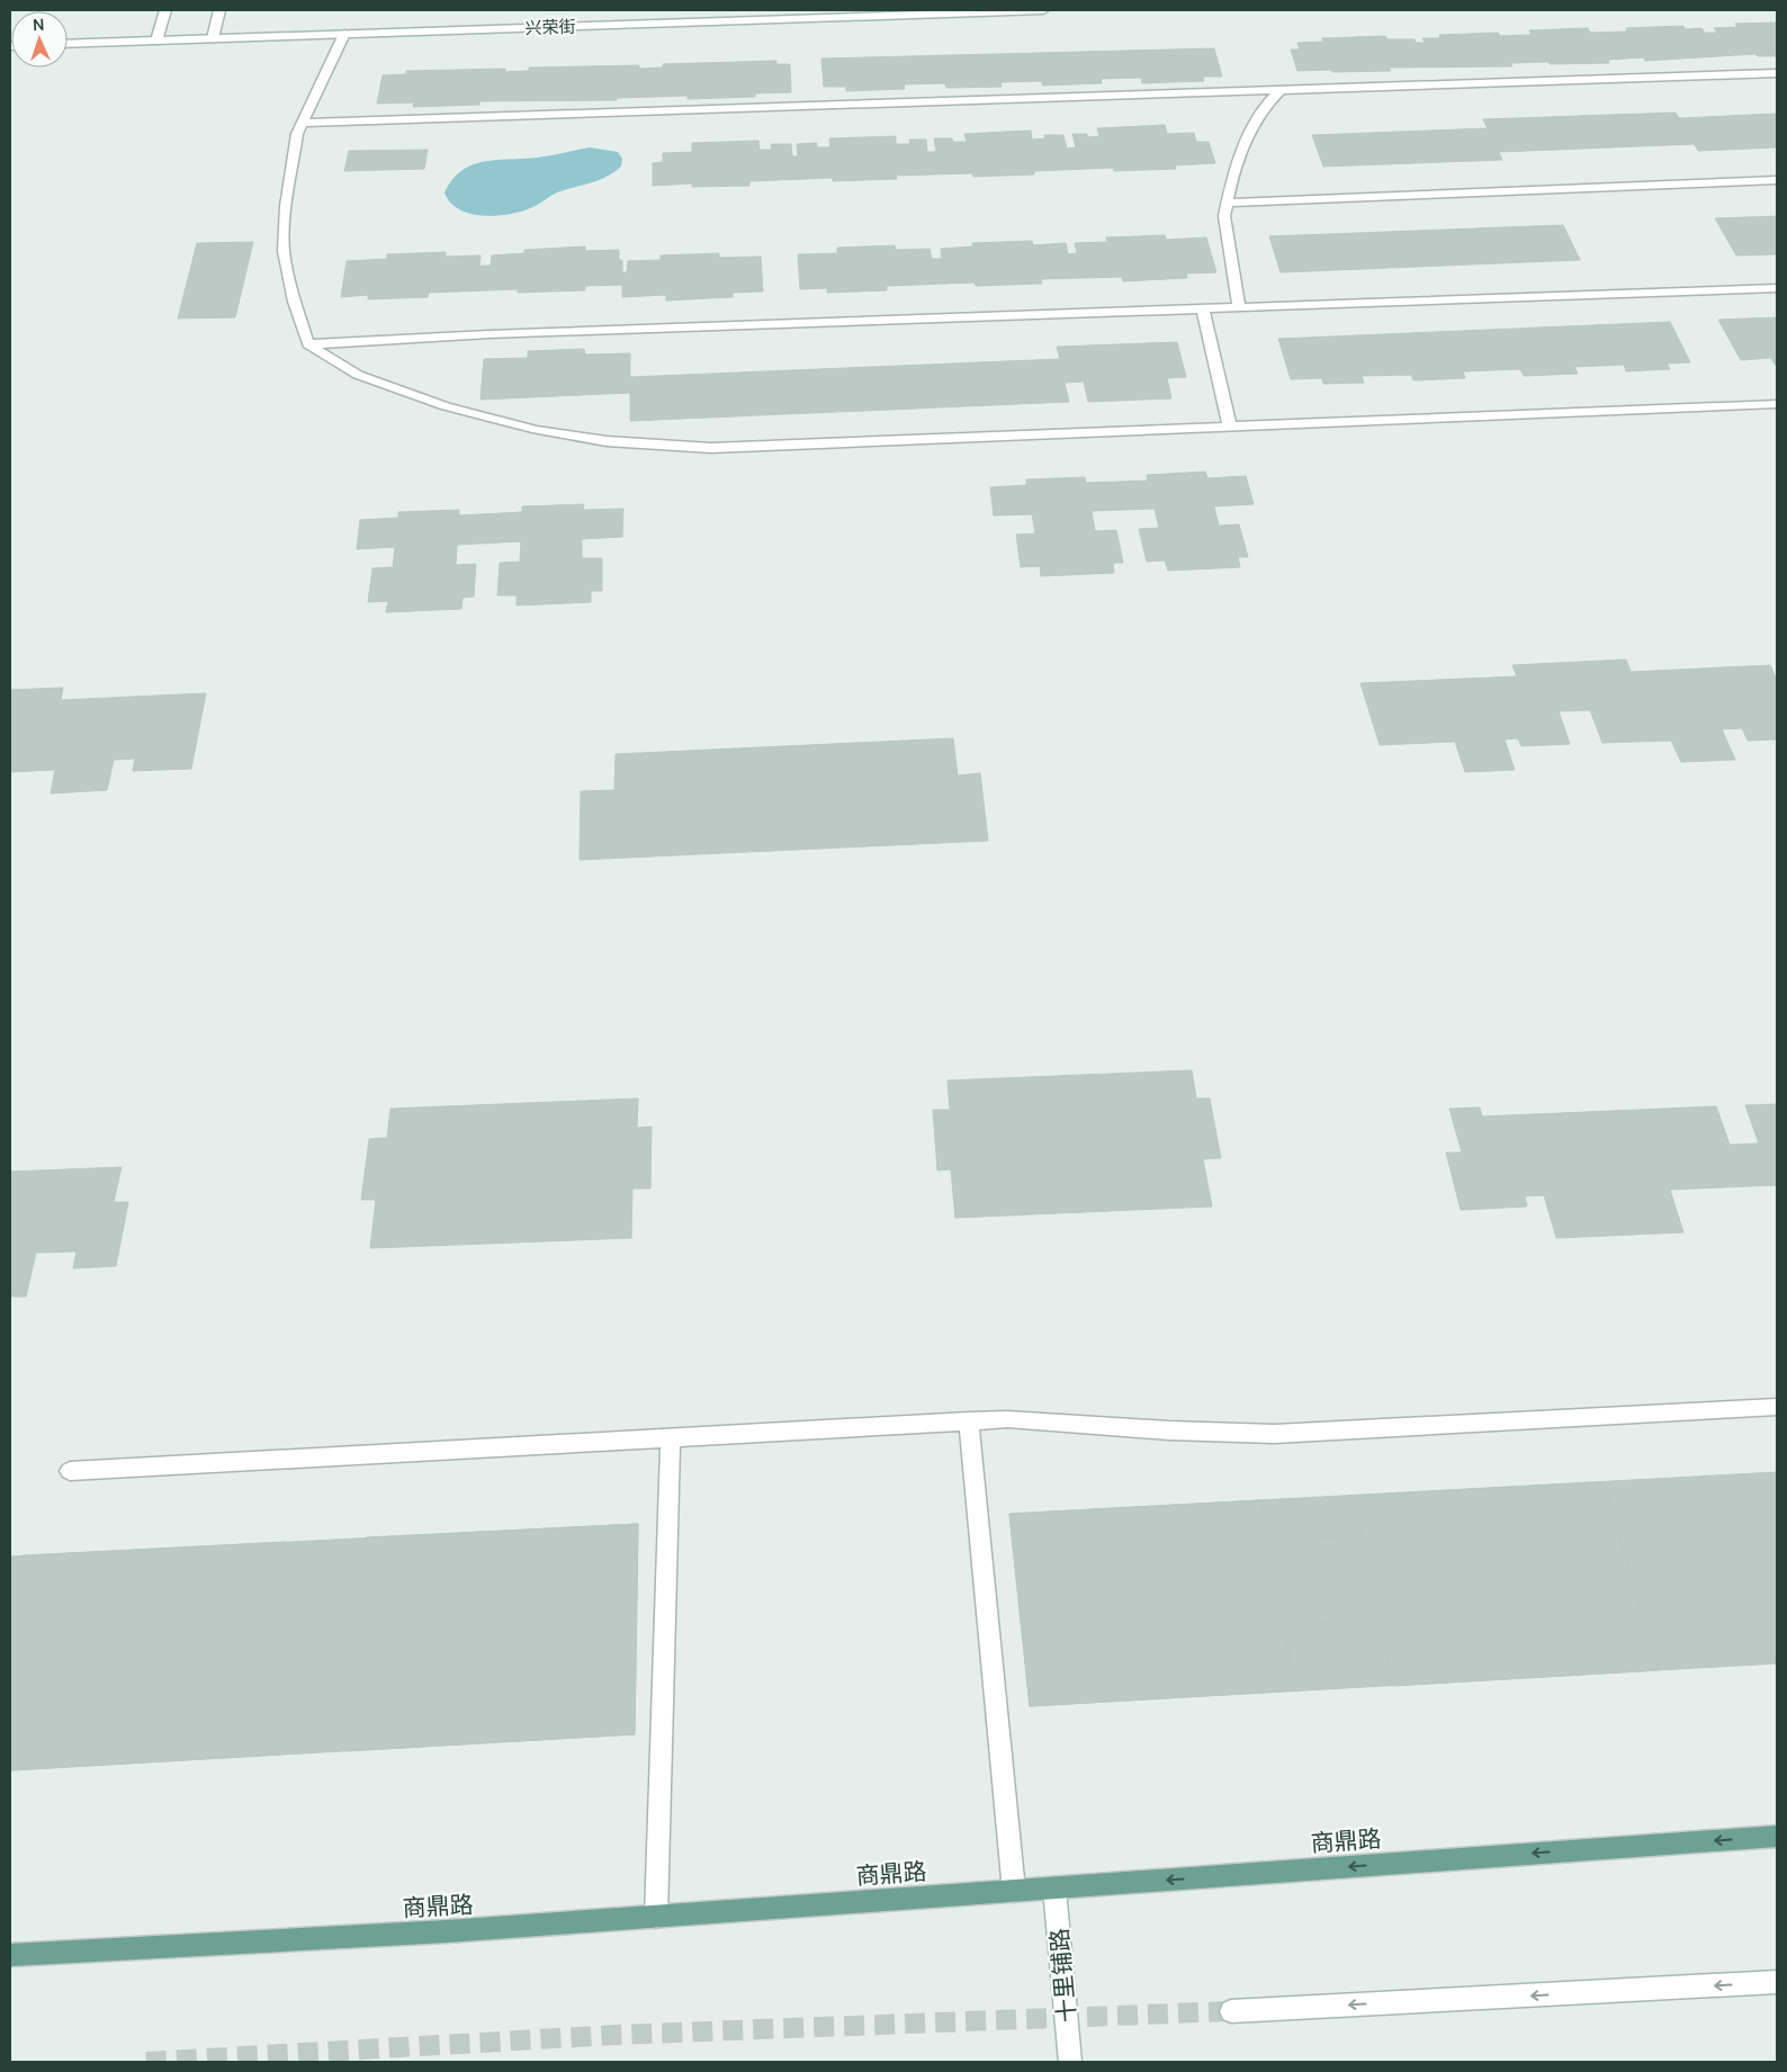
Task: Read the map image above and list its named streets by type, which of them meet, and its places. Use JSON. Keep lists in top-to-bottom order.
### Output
{
  "streets": {
    "main road": ["商鼎路"],
    "street": ["兴荣街", "十里铺路"]
  },
  "crossings": [
    ["商鼎路", "十里铺路"]
  ],
  "one_way": ["商鼎路"],
  "north": "top"
}
